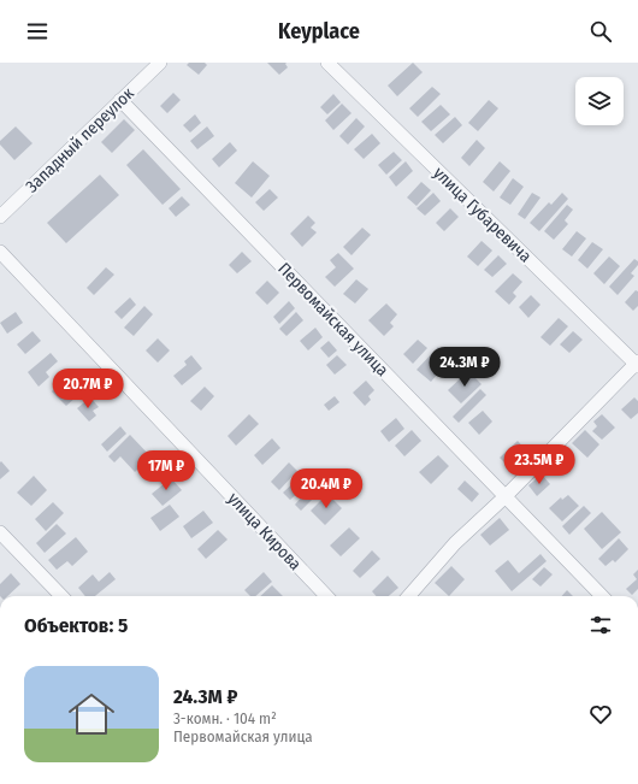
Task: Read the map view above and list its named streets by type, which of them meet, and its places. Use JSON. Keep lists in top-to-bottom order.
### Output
{
  "streets": {
    "street": [
      "Западный переулок",
      "улица Губаревича",
      "Первомайская улица",
      "улица Кирова"
    ]
  },
  "crossings": [
    ["Западный переулок", "Первомайская улица"]
  ],
  "page": {
    "header": "Keyplace",
    "price": [
      "24.3M ₽",
      "20.7M ₽",
      "23.5M ₽",
      "17M ₽",
      "20.4M ₽"
    ],
    "heading": "Объектов: 5",
    "list": [
      {
        "name": "24.3M ₽",
        "note": "3-комн. · 104 m² · Первомайская улица"
      }
    ]
  }
}
